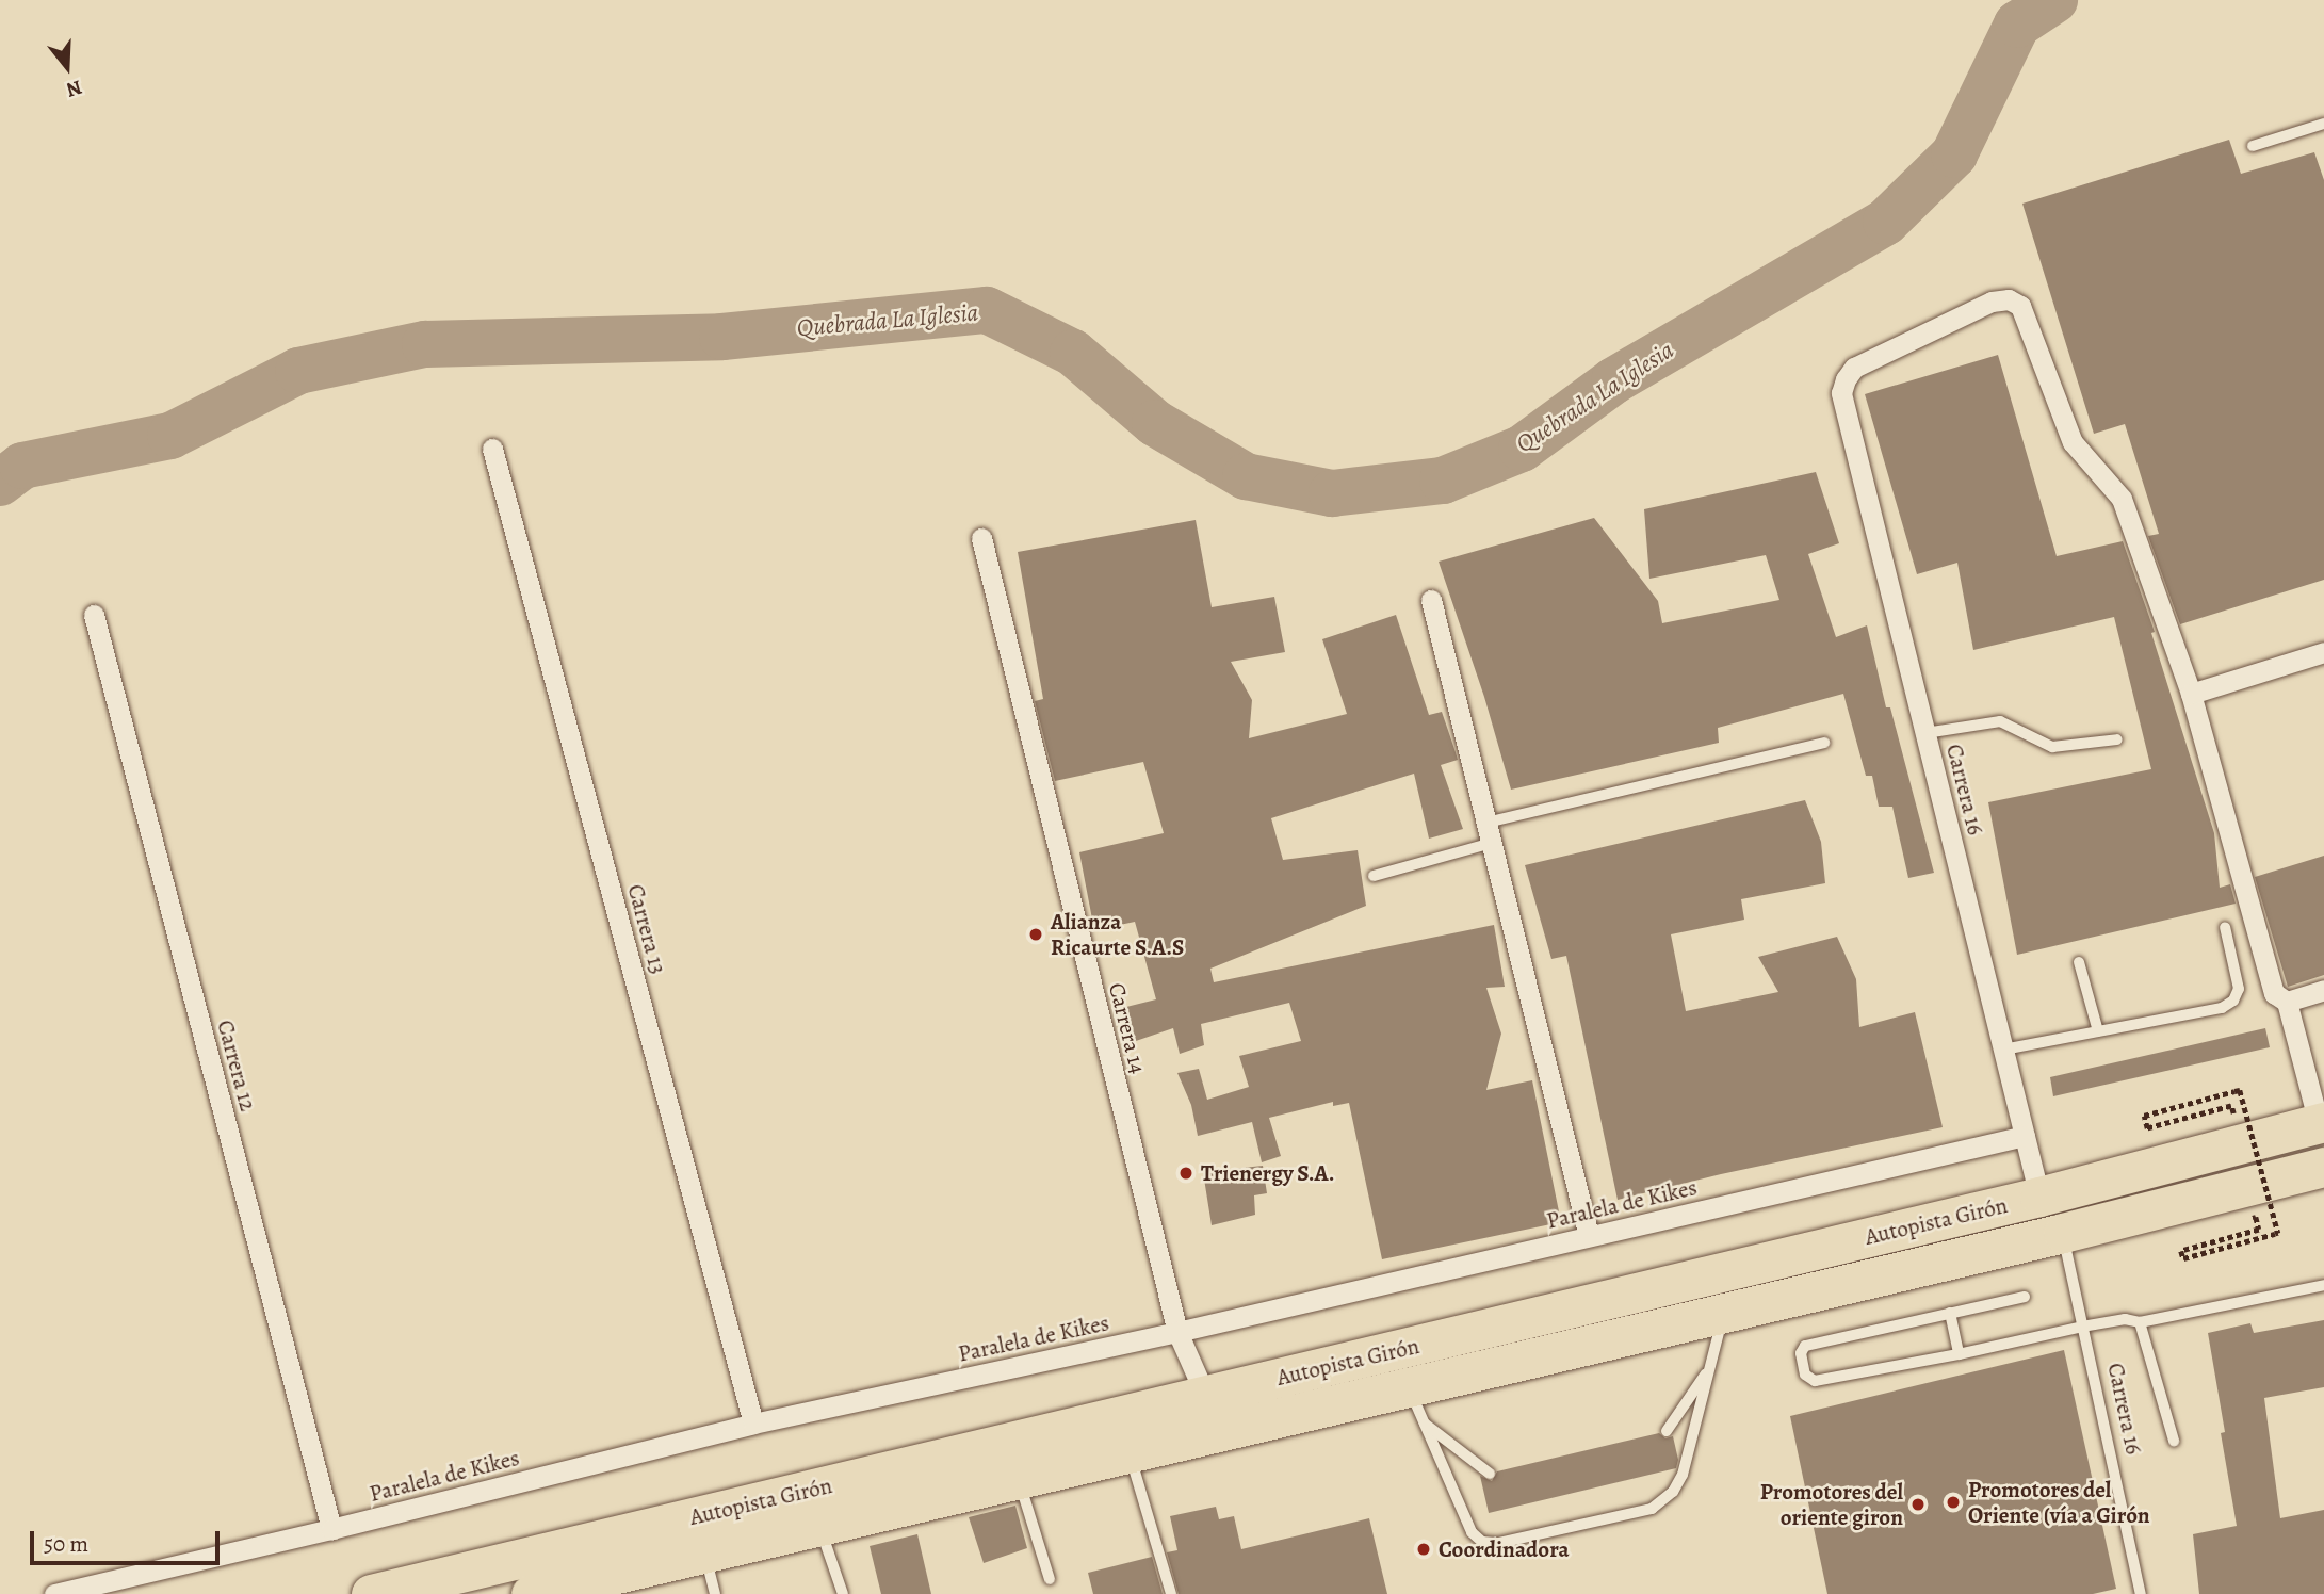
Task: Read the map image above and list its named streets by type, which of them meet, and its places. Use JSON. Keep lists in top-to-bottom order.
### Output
{
  "streets": {
    "highway": ["Autopista Girón"],
    "street": [
      "Carrera 16",
      "Carrera 13",
      "Carrera 14",
      "Carrera 12",
      "Paralela de Kikes"
    ]
  },
  "crossings": [
    ["Carrera 16", "Paralela de Kikes"],
    ["Carrera 16", "Autopista Girón"],
    ["Carrera 13", "Paralela de Kikes"],
    ["Carrera 14", "Paralela de Kikes"],
    ["Carrera 14", "Autopista Girón"],
    ["Carrera 12", "Paralela de Kikes"]
  ],
  "water": ["Quebrada La Iglesia"],
  "places": [
    "Alianza Ricaurte S.A.S",
    "Trienergy S.A.",
    "Promotores del Oriente (vía a Girón",
    "Promotores del oriente giron",
    "Coordinadora"
  ],
  "scale_bar": "50 m",
  "north": "bottom"
}
